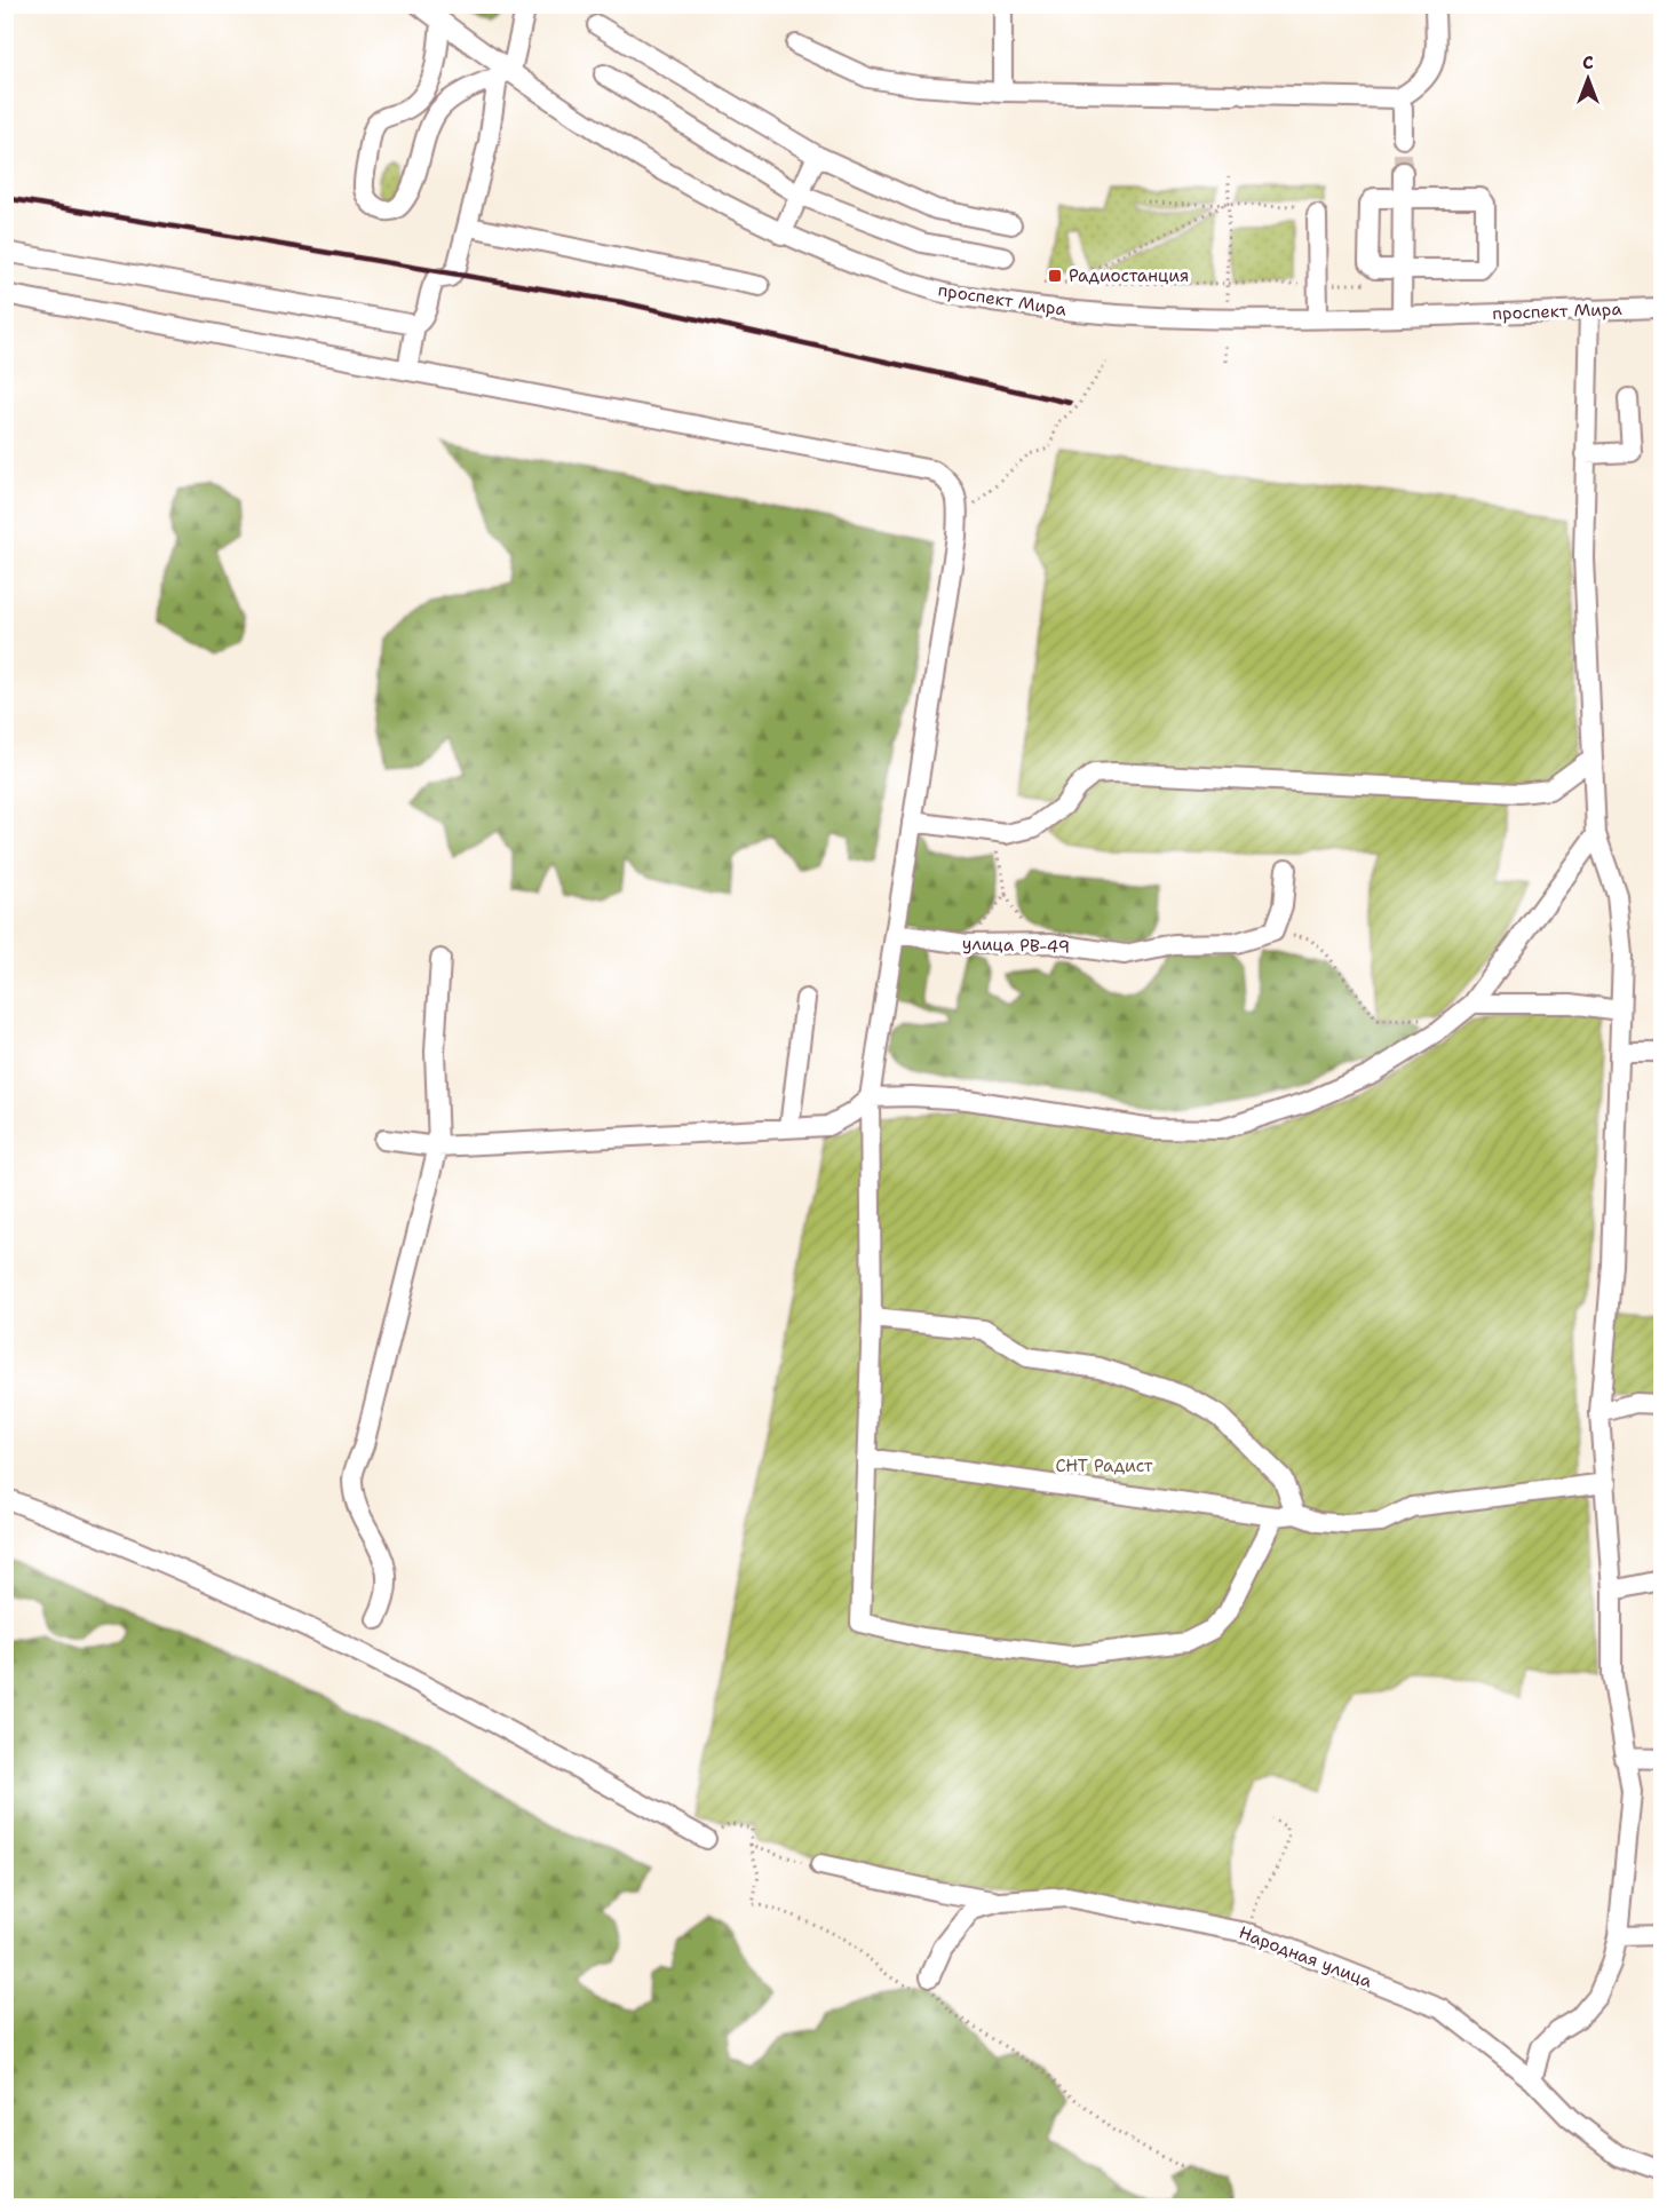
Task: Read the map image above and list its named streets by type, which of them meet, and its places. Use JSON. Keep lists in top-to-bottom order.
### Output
{
  "streets": {
    "street": ["проспект Мира", "улица РВ-49", "Народная улица"]
  },
  "parks": ["СНТ Радист"],
  "places": {
    "transit": ["Радиостанция"]
  },
  "north": "top"
}
